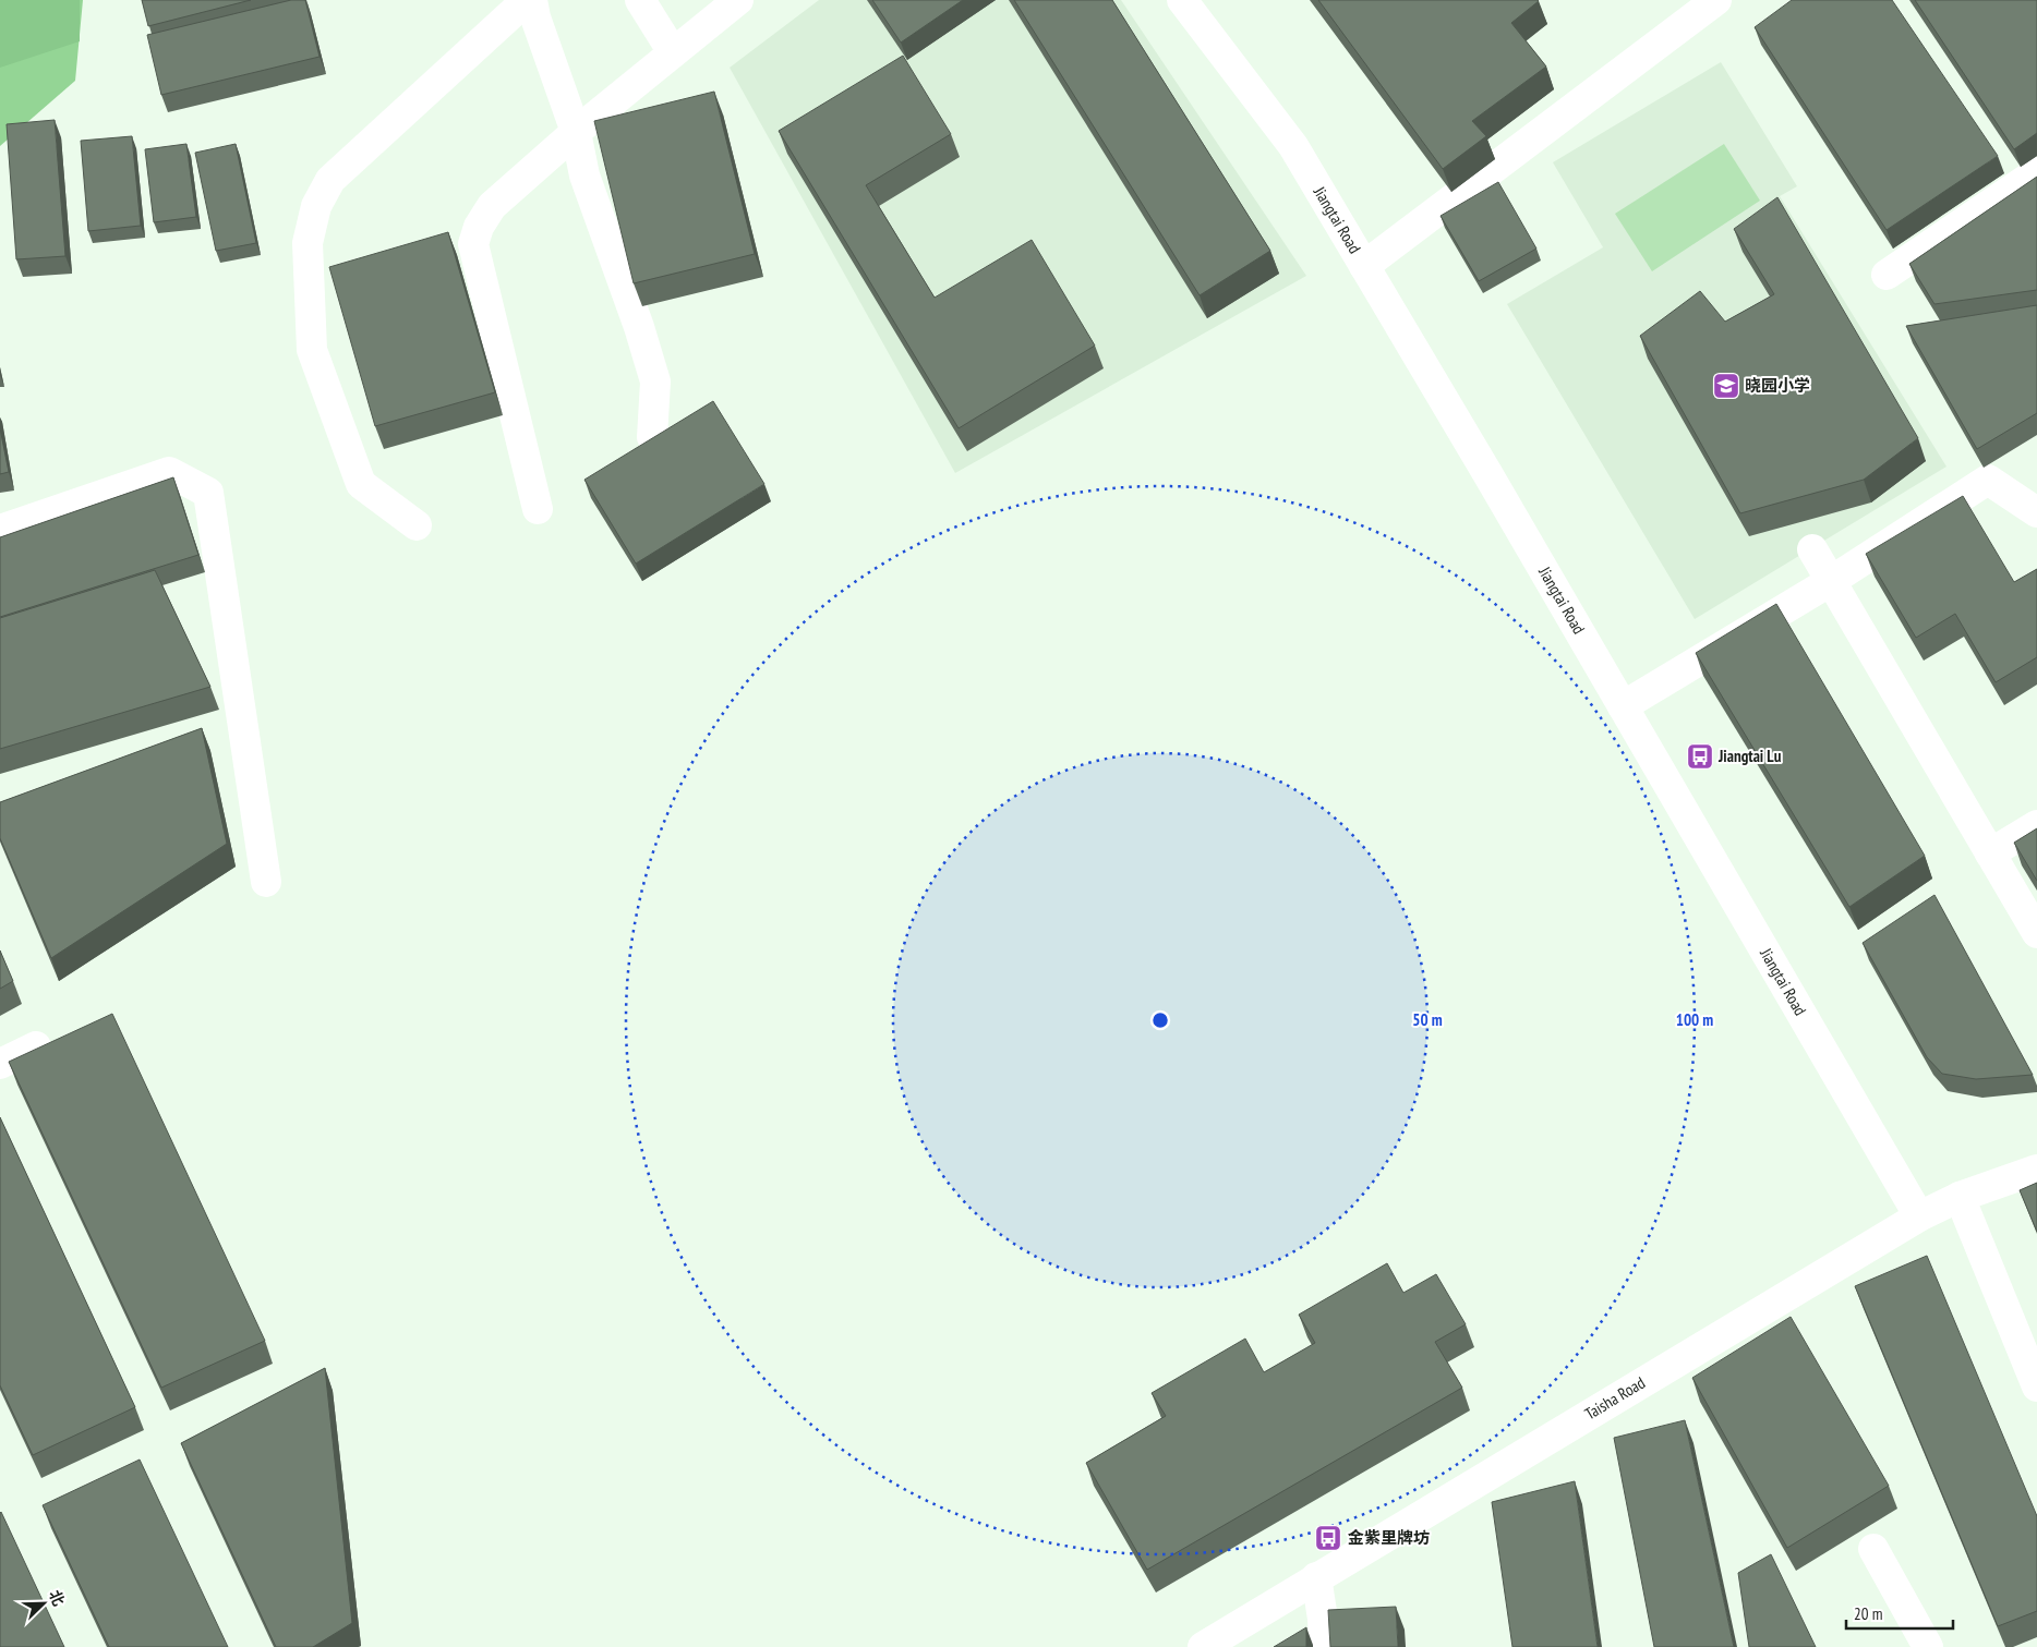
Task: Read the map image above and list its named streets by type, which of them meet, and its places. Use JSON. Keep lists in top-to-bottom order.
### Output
{
  "streets": {
    "street": ["Jiangtai Road", "Taisha Road"]
  },
  "crossings": [
    ["Jiangtai Road", "Taisha Road"]
  ],
  "places": {
    "school or university": ["晓园小学"],
    "bus stop": ["Jiangtai Lu", "金紫里牌坊"]
  },
  "scale_bar": "20 m",
  "north": "top right",
  "rings": ["50 m", "100 m"]
}
